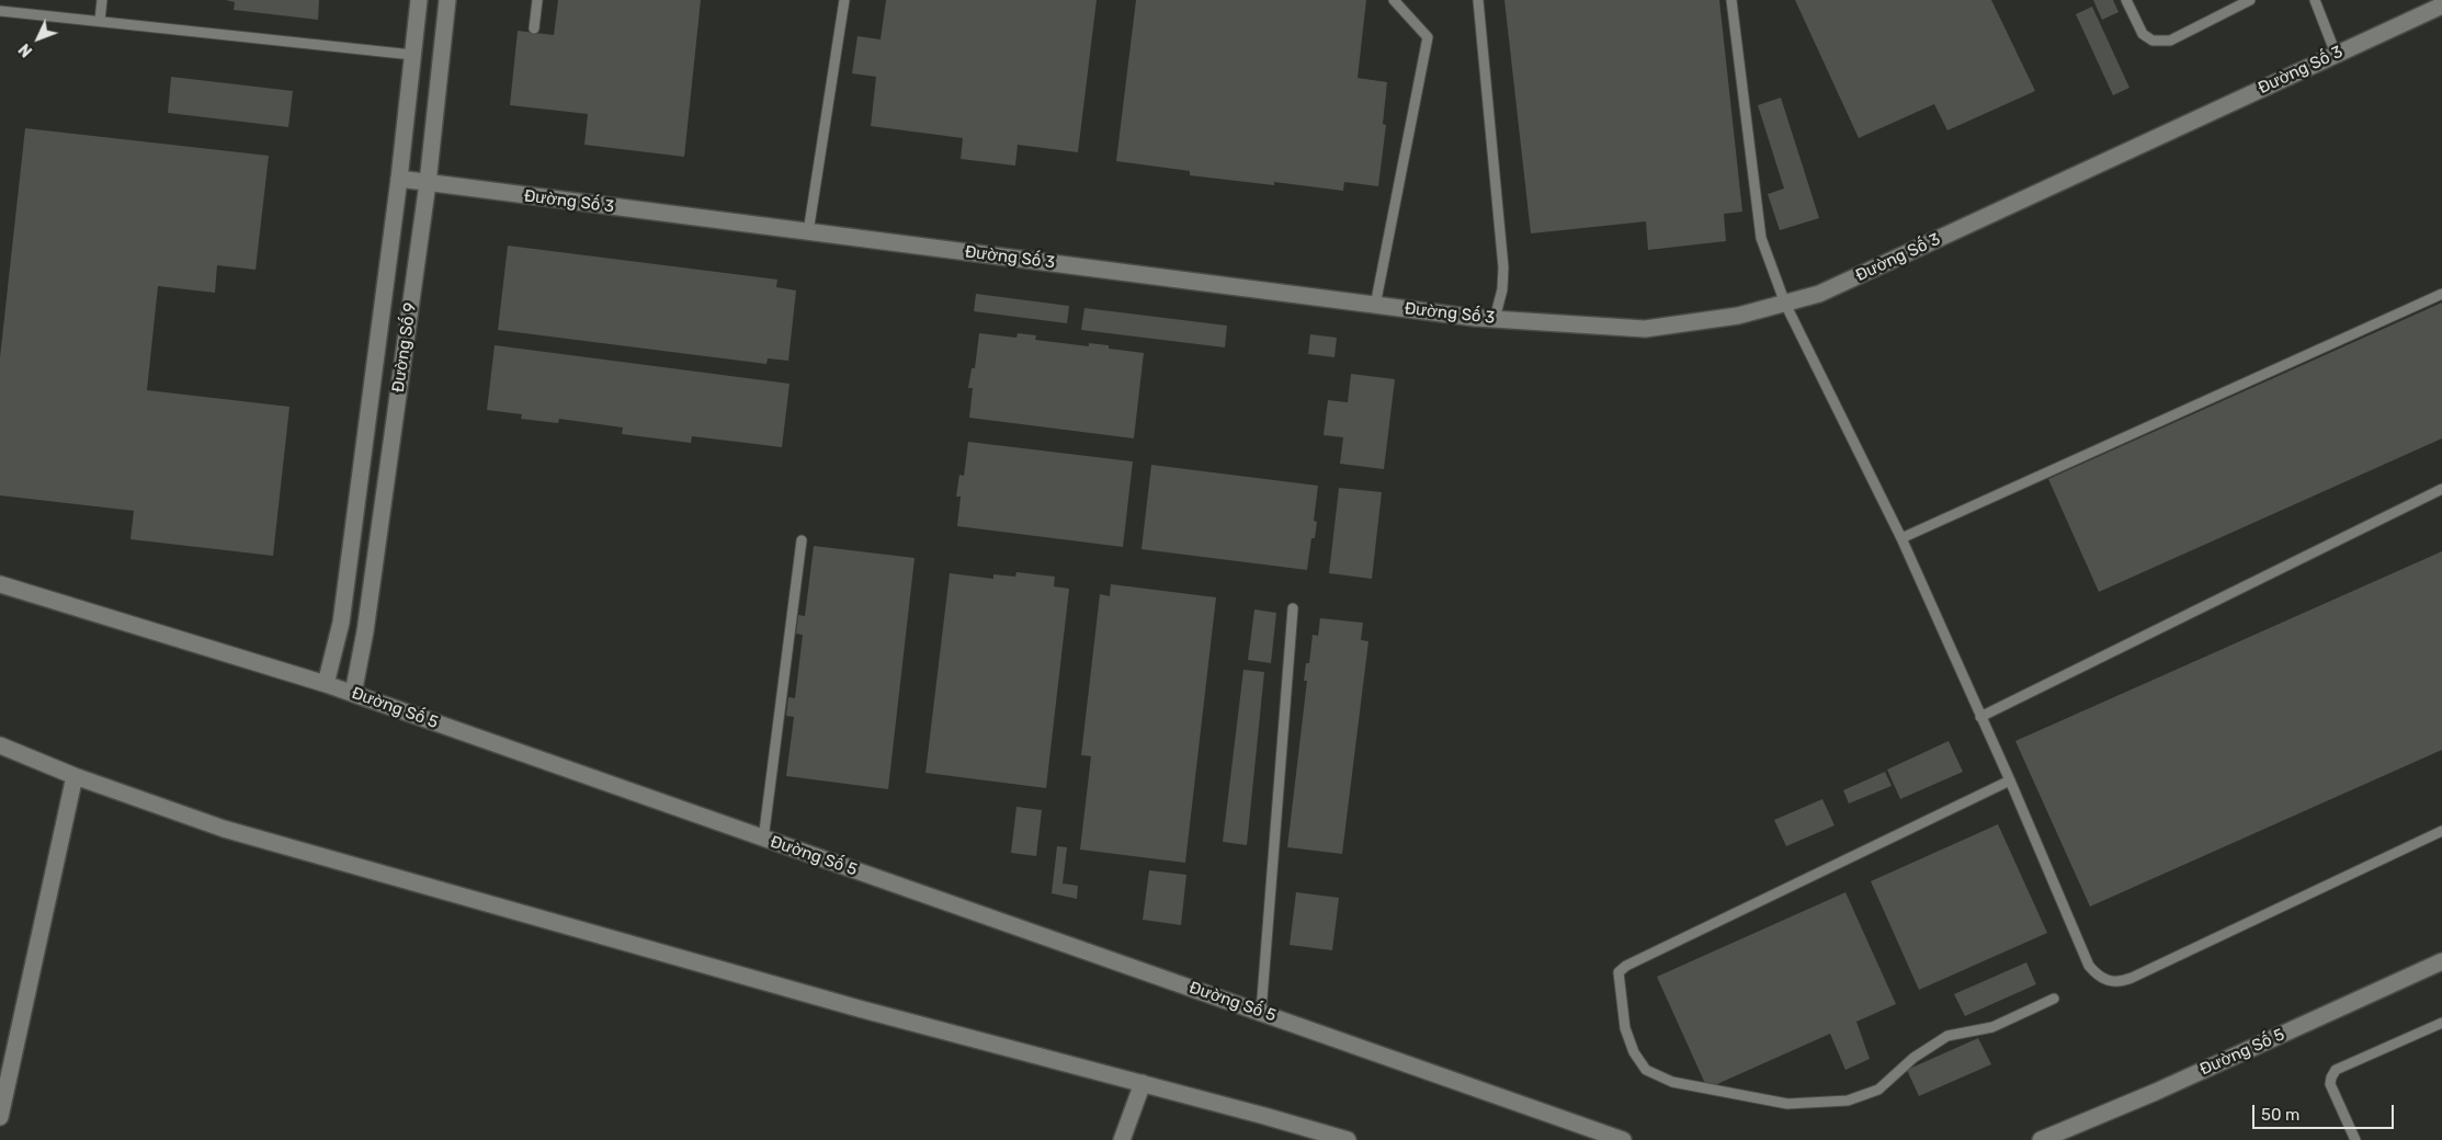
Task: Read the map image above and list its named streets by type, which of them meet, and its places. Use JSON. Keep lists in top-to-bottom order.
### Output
{
  "streets": {
    "street": ["Đường Số 3", "Đường Số 9", "Đường Số 5"]
  },
  "crossings": [
    ["Đường Số 3", "Đường Số 9"],
    ["Đường Số 9", "Đường Số 5"]
  ],
  "scale_bar": "50 m",
  "north": "bottom left"
}
